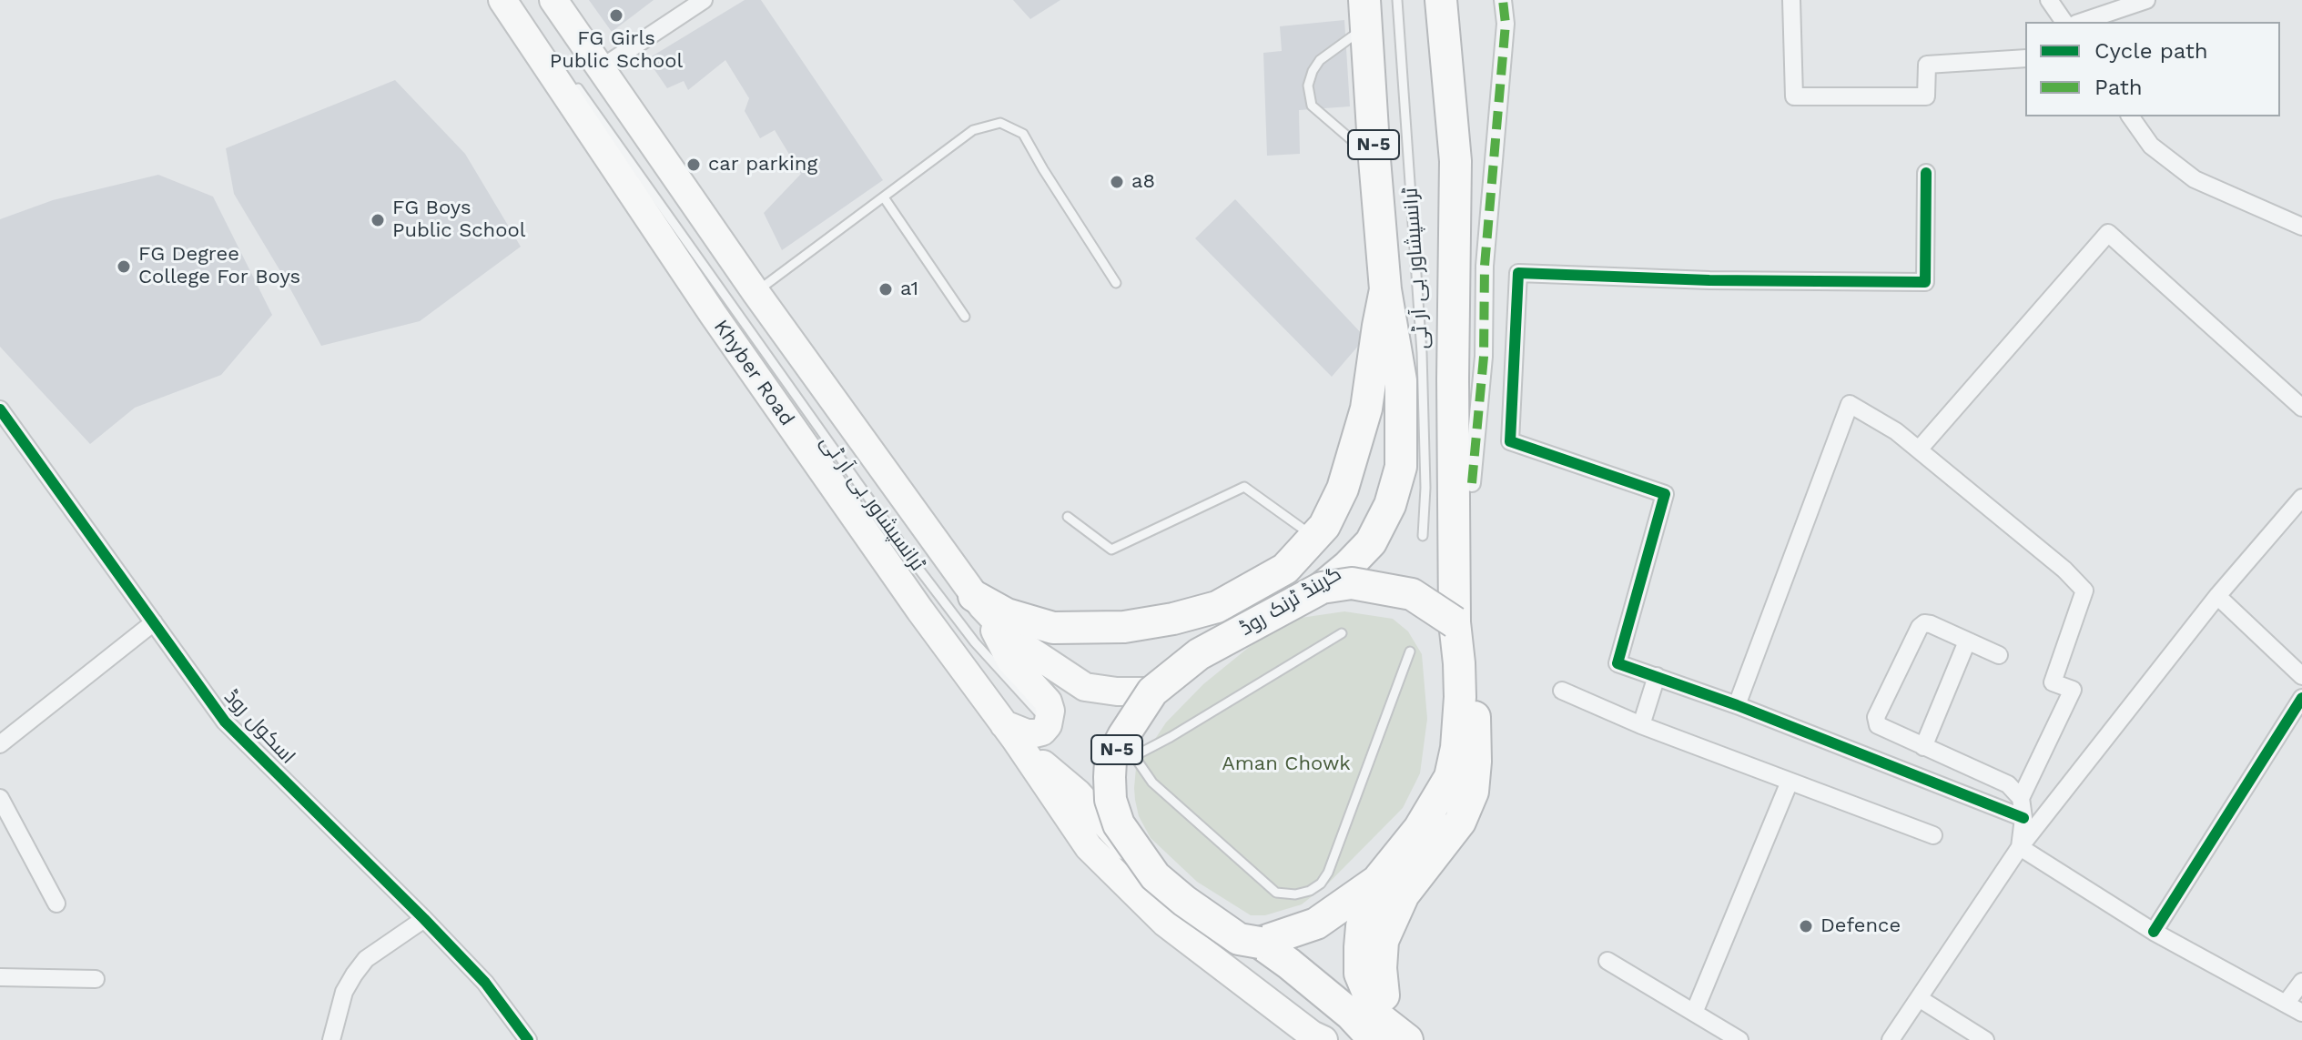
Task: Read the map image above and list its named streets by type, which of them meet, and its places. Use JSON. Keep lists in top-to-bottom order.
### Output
{
  "streets": {
    "highway": ["N-5", "گرینڈ ٹرنک روڈ"],
    "main road": ["Khyber Road"],
    "street": ["اسکول روڈ"],
    "lane": ["ٹرانسپشاور بی آر ٹی"]
  },
  "parks": ["Aman Chowk"],
  "places": [
    "FG Girls Public School",
    "car parking",
    "a8",
    "FG Boys Public School",
    "FG Degree College For Boys",
    "a1",
    "Defence"
  ],
  "legend": ["Cycle path", "Path"]
}
